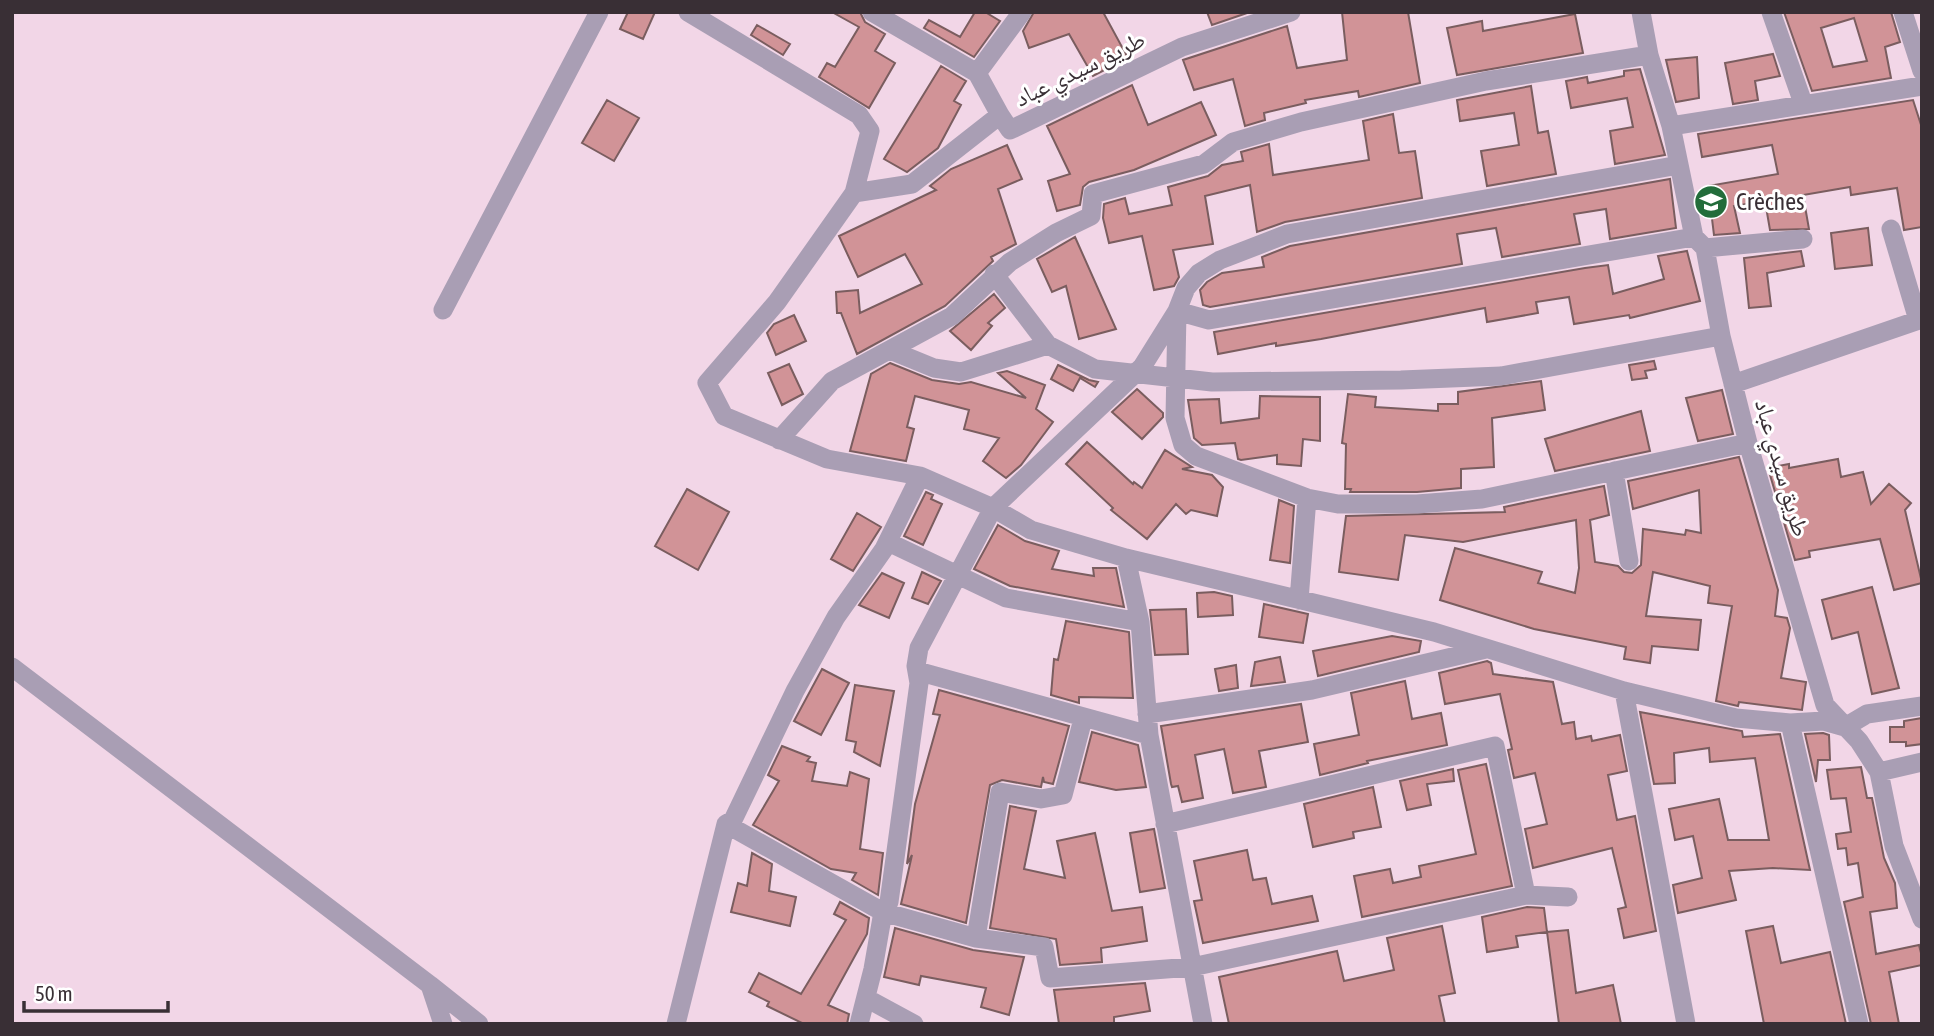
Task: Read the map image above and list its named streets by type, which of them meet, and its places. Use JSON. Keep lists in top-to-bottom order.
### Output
{
  "streets": {
    "street": ["طريق سيدي عباد"]
  },
  "places": {
    "school or university": ["Crèches"]
  },
  "scale_bar": "50 m"
}
